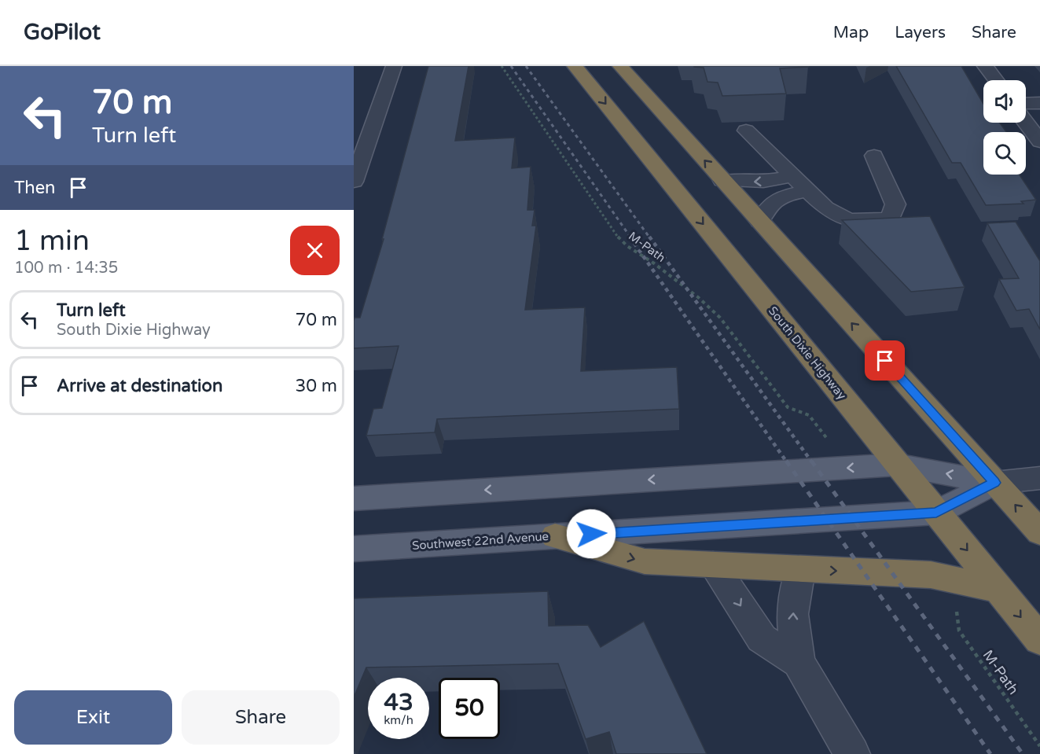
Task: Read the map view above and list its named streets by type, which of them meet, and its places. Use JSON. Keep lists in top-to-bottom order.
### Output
{
  "streets": {
    "highway": ["South Dixie Highway"],
    "main road": ["Southwest 22nd Avenue"],
    "path": ["M-Path"]
  },
  "crossings": [
    ["South Dixie Highway", "Southwest 22nd Avenue"]
  ],
  "page": {
    "header": "GoPilot",
    "nav": ["Map", "Layers", "Share"],
    "turn": ["70 m", "Turn left"],
    "then": "Then",
    "heading": ["1 min", "100 m · 14:35"],
    "list": [
      {
        "name": "Turn left",
        "note": "South Dixie Highway",
        "value": "70 m"
      },
      {
        "name": "Arrive at destination",
        "value": "30 m"
      }
    ],
    "speed": "43 km/h",
    "limit": "50",
    "buttons": ["Exit", "Share"]
  }
}
